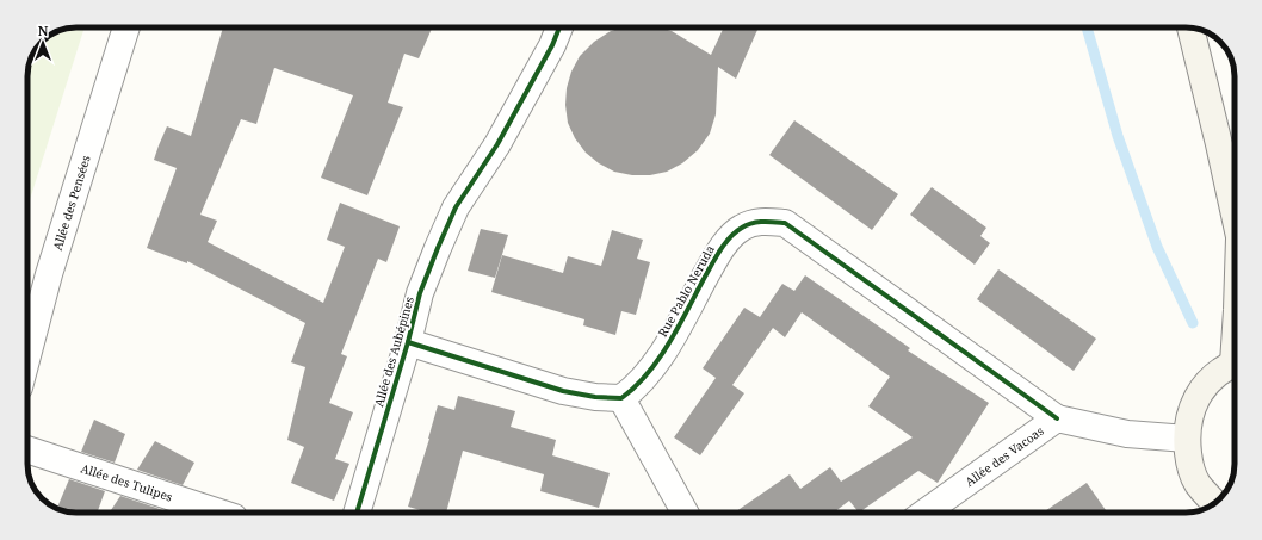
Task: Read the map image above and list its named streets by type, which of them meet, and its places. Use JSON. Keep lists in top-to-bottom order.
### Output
{
  "streets": {
    "street": [
      "Allée des Pensées",
      "Rue Pablo Neruda",
      "Allée des Aubépines",
      "Allée des Vacoas",
      "Allée des Tulipes"
    ]
  },
  "crossings": [
    ["Rue Pablo Neruda", "Allée des Vacoas"]
  ],
  "north": "top"
}
